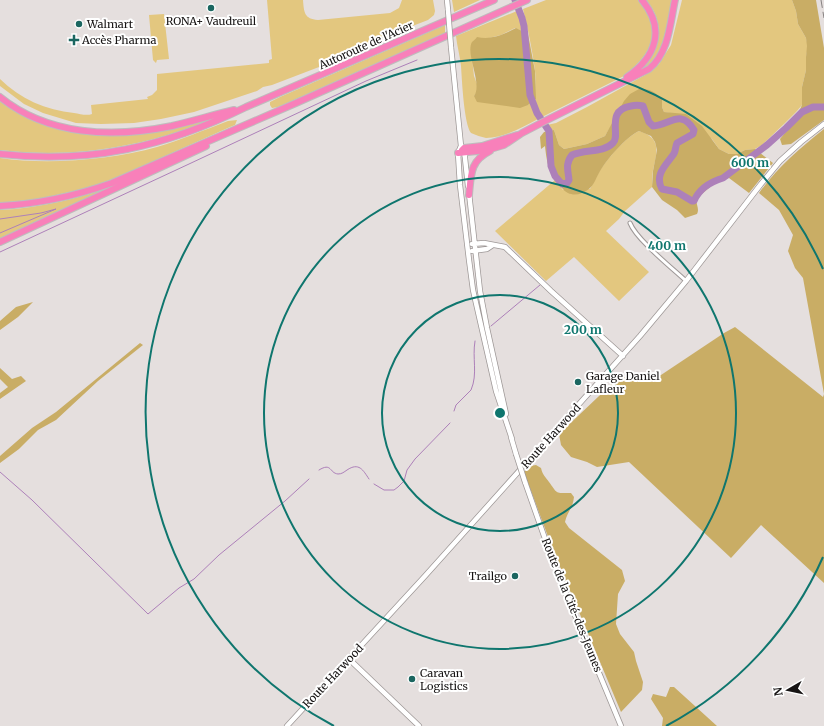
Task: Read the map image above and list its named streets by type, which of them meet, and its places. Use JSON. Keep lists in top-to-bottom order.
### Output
{
  "streets": {
    "highway": ["Autoroute de l'Acier"],
    "main road": ["Route Harwood", "Route de la Cité-des-Jeunes"]
  },
  "places": {
    "other": [
      "RONA+ Vaudreuil",
      "Walmart",
      "Garage Daniel Lafleur",
      "Trailgo",
      "Caravan Logistics"
    ],
    "health": ["Accès Pharma"]
  },
  "north": "left",
  "rings": ["600 m", "400 m", "200 m"]
}
